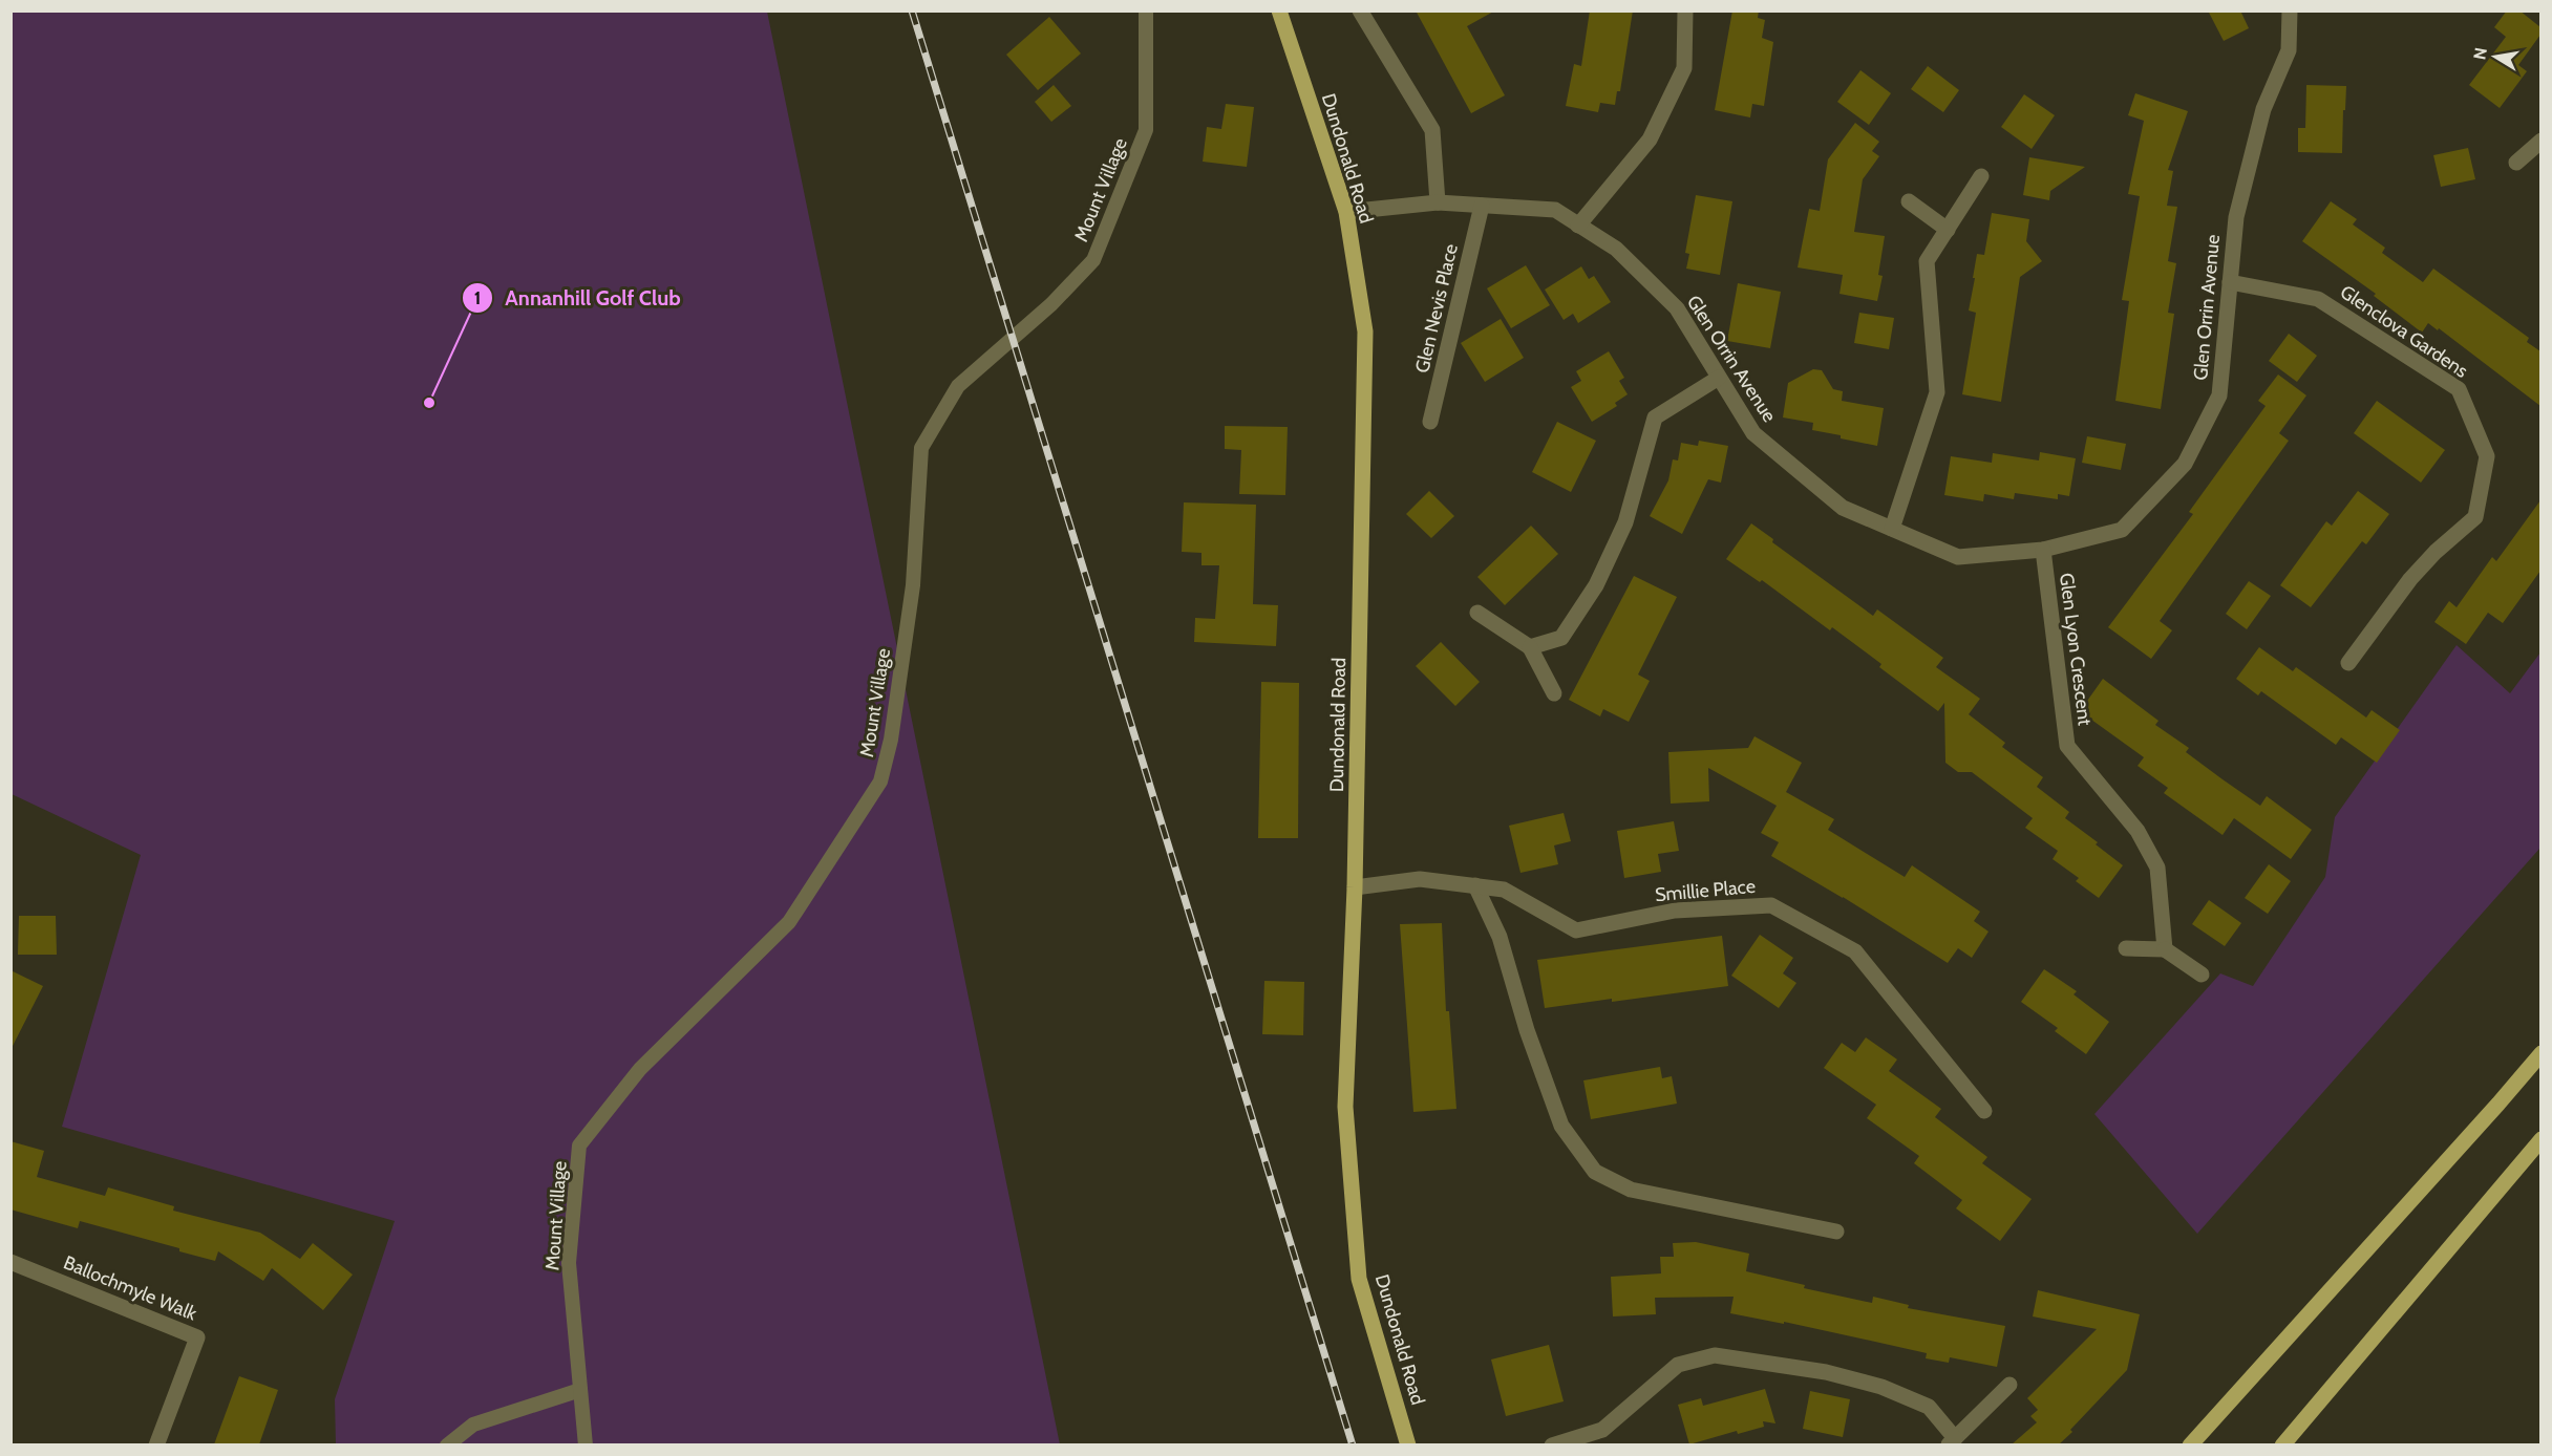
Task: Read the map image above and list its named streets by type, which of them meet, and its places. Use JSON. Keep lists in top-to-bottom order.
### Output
{
  "streets": {
    "main road": ["Dundonald Road"],
    "street": [
      "Glen Orrin Avenue",
      "Glen Nevis Place",
      "Glenclova Gardens",
      "Glen Lyon Crescent",
      "Smillie Place",
      "Ballochmyle Walk"
    ],
    "lane": ["Mount Village"]
  },
  "crossings": [
    ["Dundonald Road", "Glen Orrin Avenue"],
    ["Dundonald Road", "Smillie Place"],
    ["Glen Orrin Avenue", "Glen Nevis Place"],
    ["Glen Orrin Avenue", "Glenclova Gardens"],
    ["Glen Orrin Avenue", "Glen Lyon Crescent"]
  ],
  "places": ["Annanhill Golf Club"],
  "north": "left"
}
